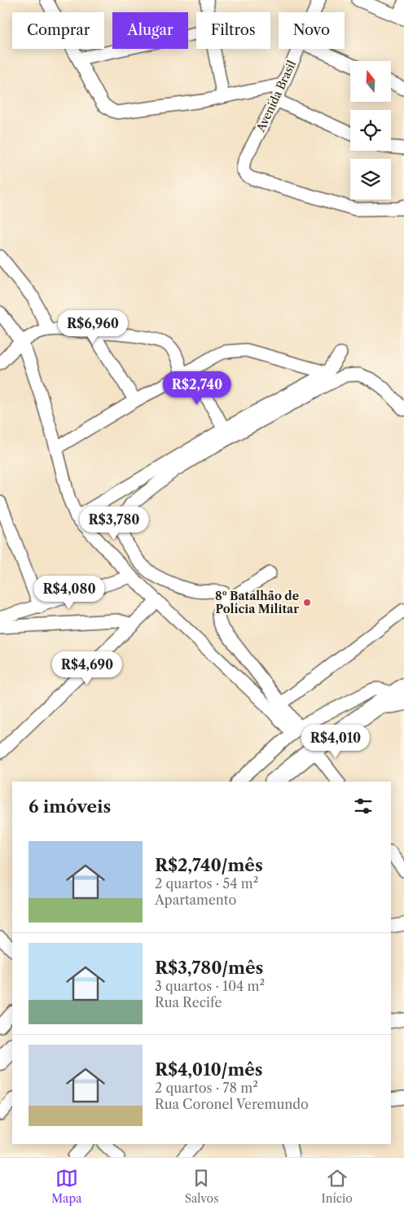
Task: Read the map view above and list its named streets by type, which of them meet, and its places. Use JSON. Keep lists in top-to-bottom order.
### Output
{
  "streets": {
    "street": ["Avenida Brasil"]
  },
  "places": ["8º Batalhão de Polícia Militar"],
  "north": "top",
  "page": {
    "chip": [
      "Comprar",
      "Alugar",
      "Filtros",
      "Novo"
    ],
    "price": [
      "R$6,960",
      "R$2,740",
      "R$3,780",
      "R$4,080",
      "R$4,690",
      "R$4,010"
    ],
    "heading": "6 imóveis",
    "list": [
      {
        "name": "R$2,740/mês",
        "note": "2 quartos · 54 m² · Apartamento"
      },
      {
        "name": "R$3,780/mês",
        "note": "3 quartos · 104 m² · Rua Recife"
      },
      {
        "name": "R$4,010/mês",
        "note": "2 quartos · 78 m² · Rua Coronel Veremundo"
      }
    ],
    "tabs": ["Mapa", "Salvos", "Início"]
  }
}
